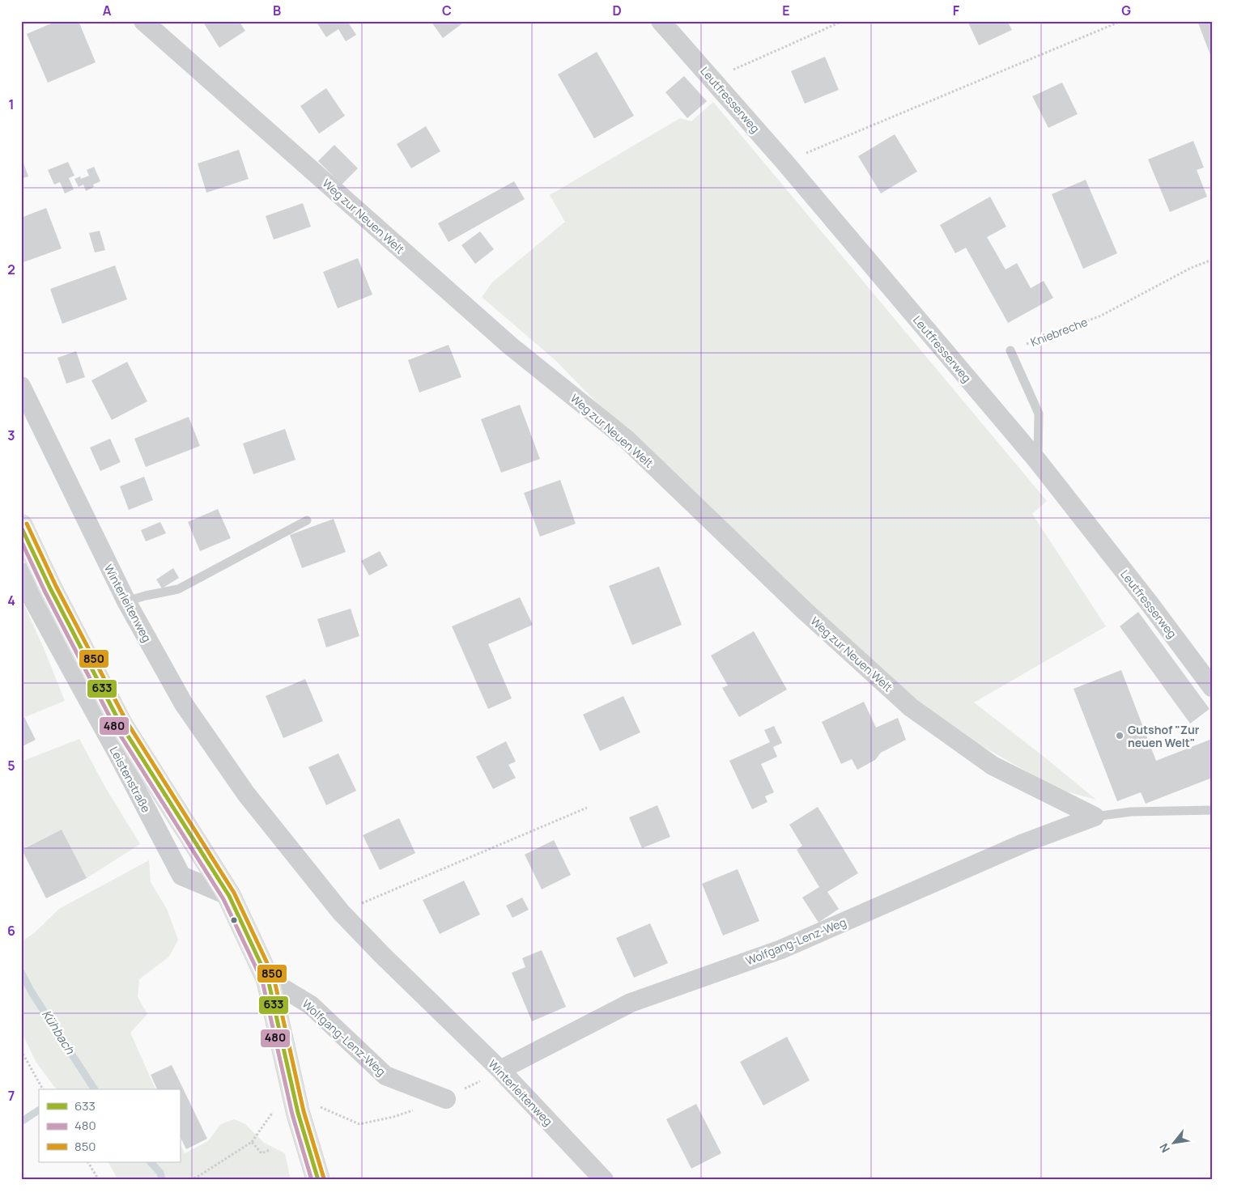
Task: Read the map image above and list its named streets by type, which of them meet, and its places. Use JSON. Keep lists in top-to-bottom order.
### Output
{
  "streets": {
    "main road": ["Leistenstraße"],
    "street": [
      "Leutfresserweg",
      "Weg zur Neuen Welt",
      "Winterleitenweg",
      "Wolfgang-Lenz-Weg"
    ],
    "path": ["Kniebreche"]
  },
  "crossings": [
    ["Weg zur Neuen Welt", "Wolfgang-Lenz-Weg"],
    ["Winterleitenweg", "Wolfgang-Lenz-Weg"],
    ["Leistenstraße", "Wolfgang-Lenz-Weg"]
  ],
  "water": ["Kühbach"],
  "places": ["Gutshof \"Zur neuen Welt\""],
  "lines": ["transit line 850", "transit line 633", "transit line 480"],
  "legend": ["633", "480", "850"],
  "north": "bottom left",
  "grid": {
    "columns": [
      "A",
      "B",
      "C",
      "D",
      "E",
      "F",
      "G"
    ],
    "rows": [
      "1",
      "2",
      "3",
      "4",
      "5",
      "6",
      "7"
    ]
  }
}
